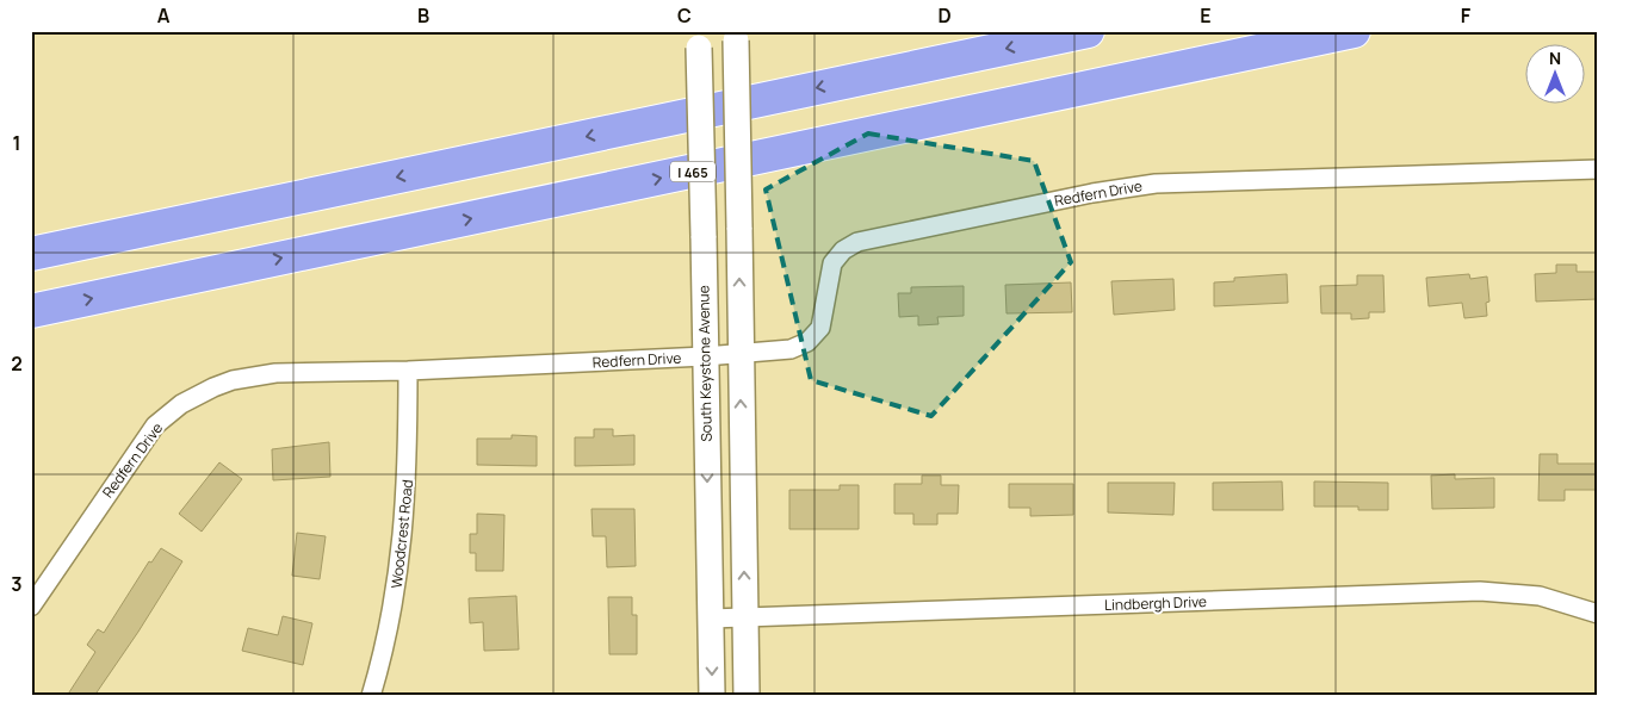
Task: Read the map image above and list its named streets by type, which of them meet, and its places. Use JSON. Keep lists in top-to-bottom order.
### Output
{
  "streets": {
    "highway": ["I 465"],
    "main road": ["South Keystone Avenue"],
    "street": ["Redfern Drive", "Woodcrest Road", "Lindbergh Drive"]
  },
  "crossings": [
    ["Redfern Drive", "South Keystone Avenue"],
    ["Redfern Drive", "Woodcrest Road"],
    ["South Keystone Avenue", "Lindbergh Drive"]
  ],
  "north": "top",
  "grid": {
    "columns": [
      "A",
      "B",
      "C",
      "D",
      "E",
      "F"
    ],
    "rows": ["1", "2", "3"]
  }
}
